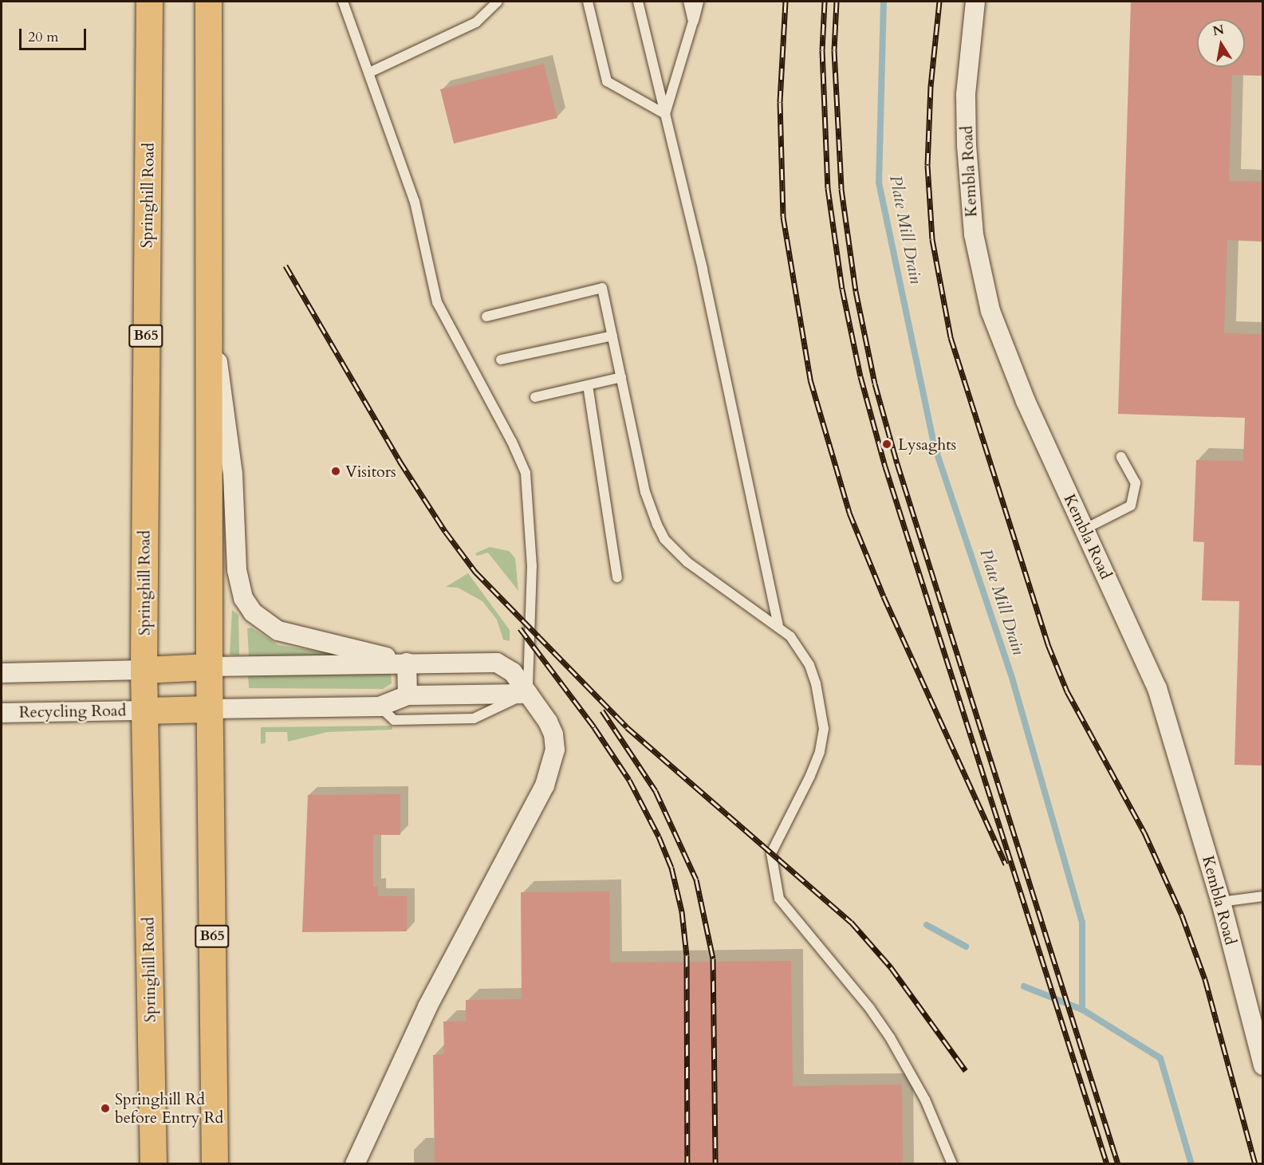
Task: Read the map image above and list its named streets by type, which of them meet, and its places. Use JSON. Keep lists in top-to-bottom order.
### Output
{
  "streets": {
    "main road": ["Springhill Road", "B65"],
    "street": ["Kembla Road", "Recycling Road"]
  },
  "crossings": [
    ["Springhill Road", "Recycling Road"]
  ],
  "water": ["Plate Mill Drain"],
  "places": ["Lysaghts", "Visitors", "Springhill Rd before Entry Rd"],
  "scale_bar": "20 m",
  "north": "top"
}
